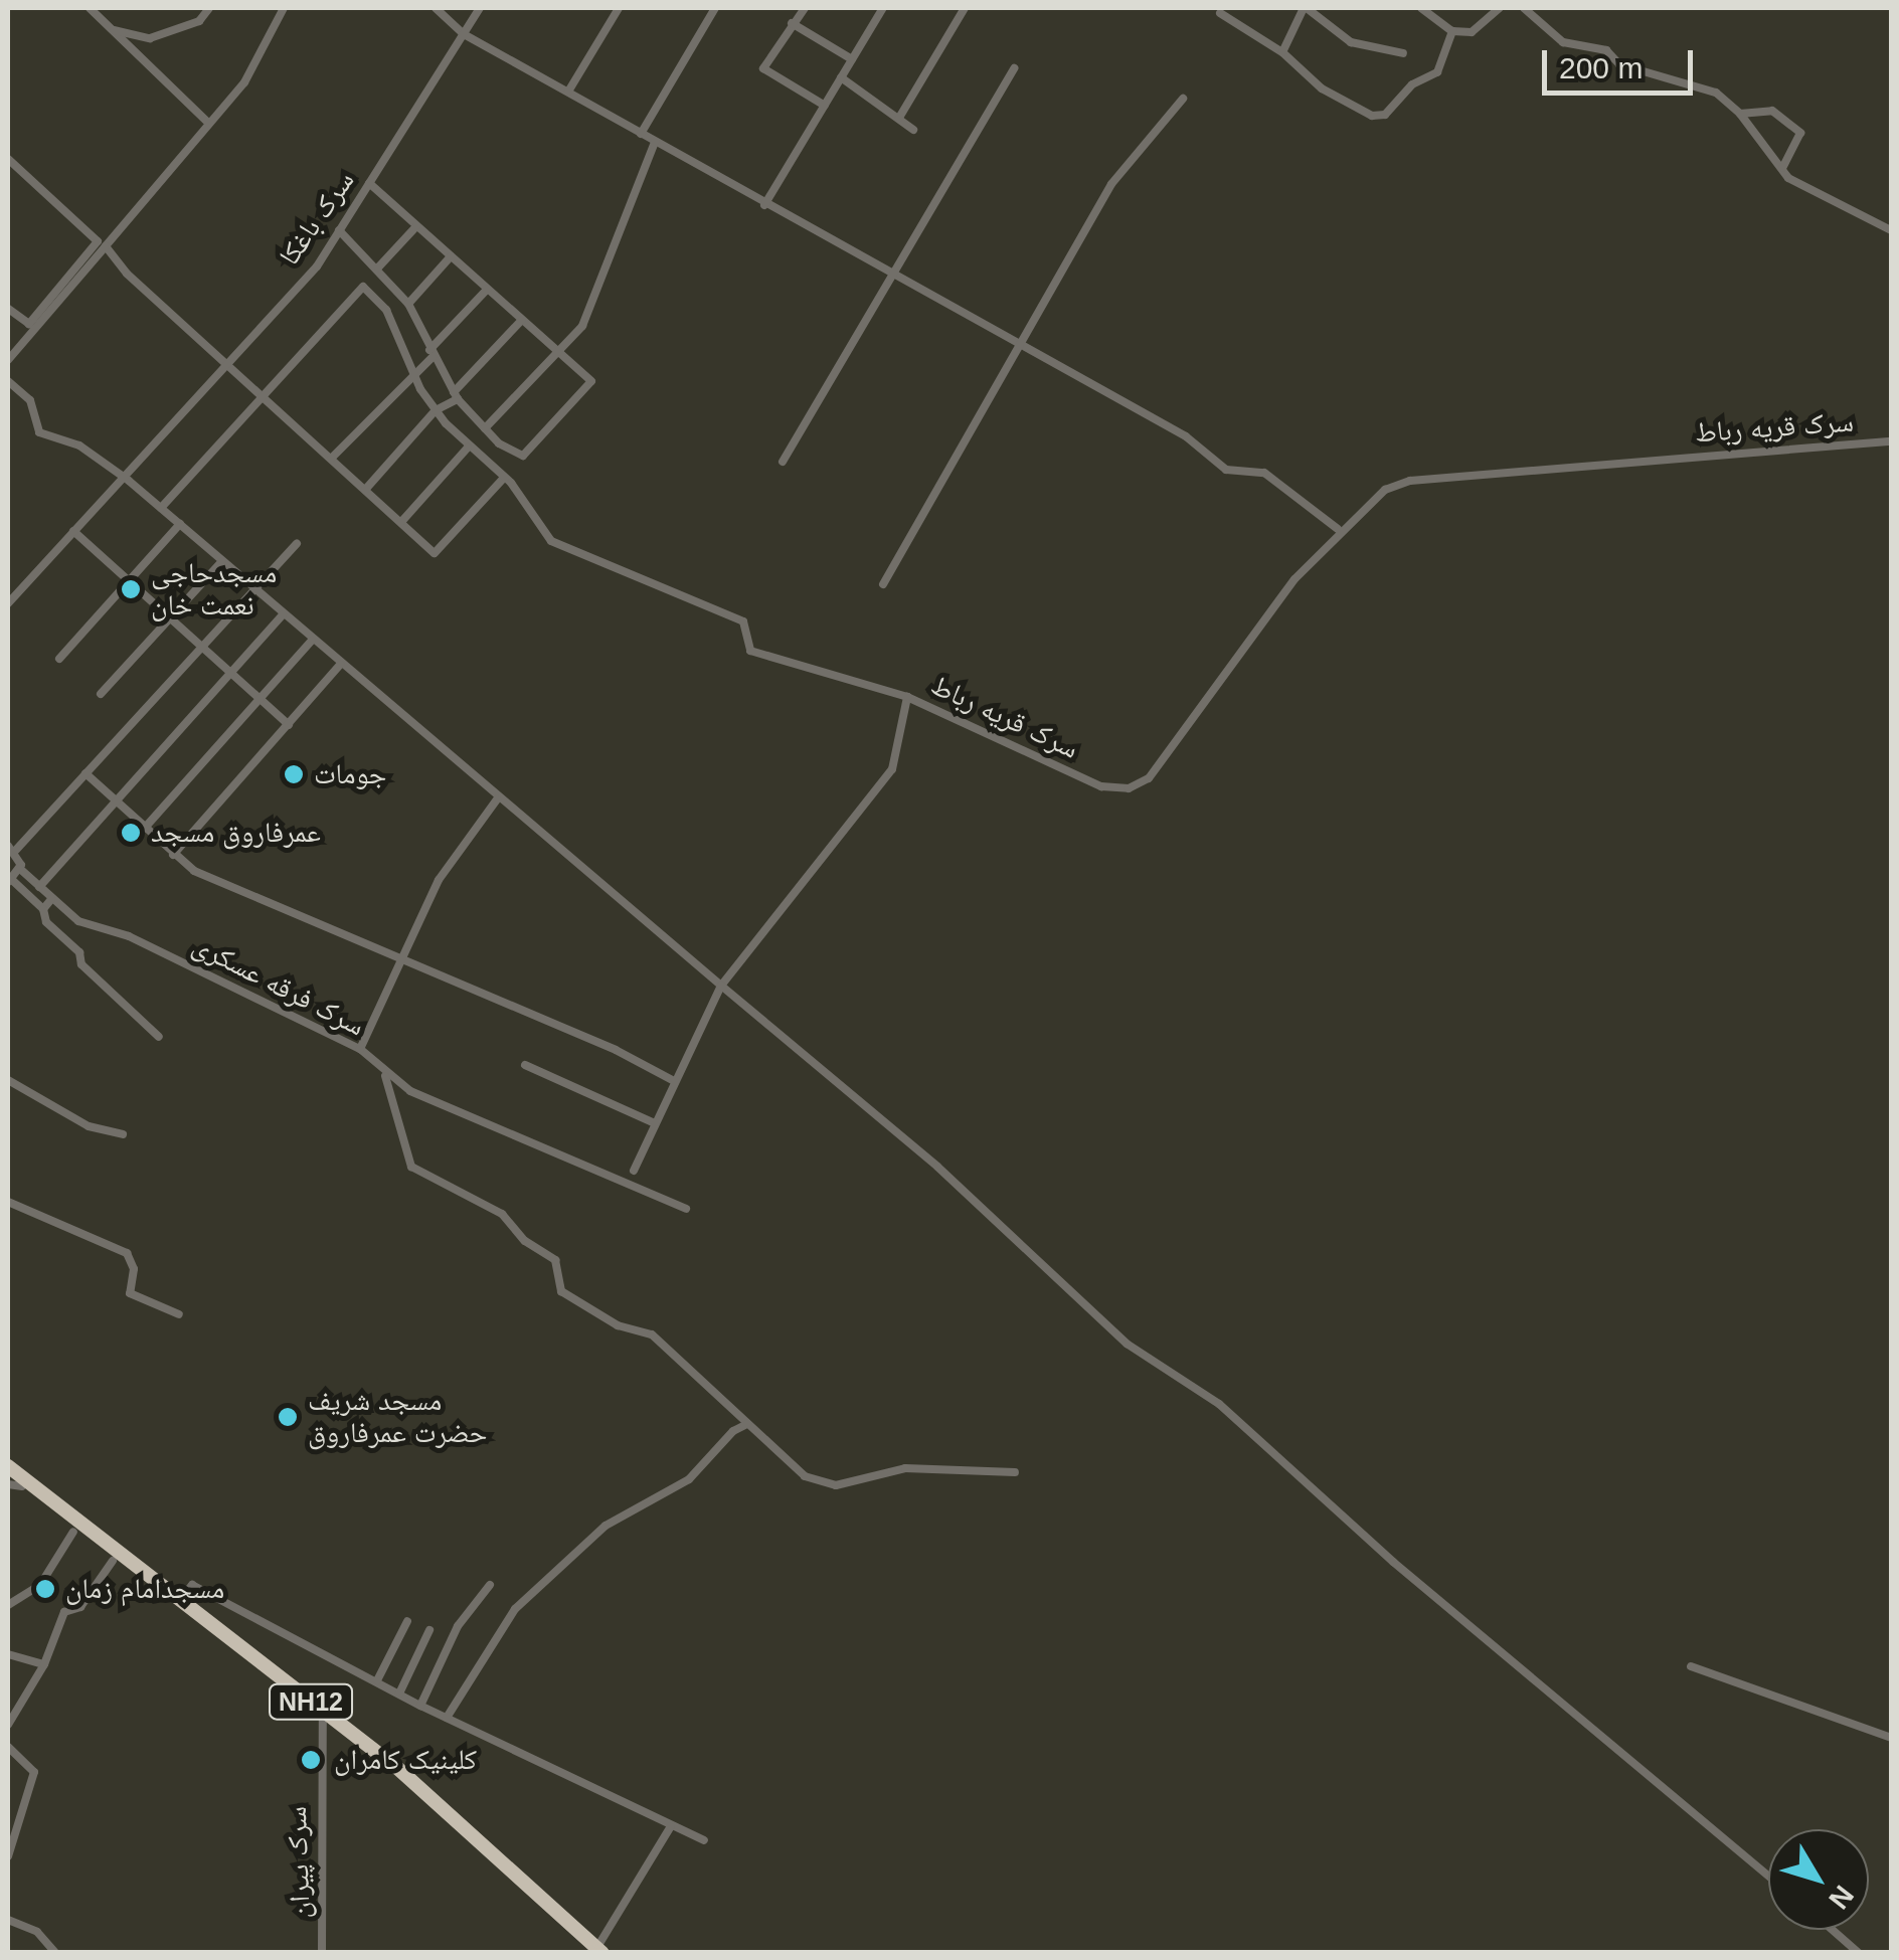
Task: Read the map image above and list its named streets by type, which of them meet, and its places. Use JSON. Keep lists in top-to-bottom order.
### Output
{
  "streets": {
    "highway": ["NH12"],
    "street": [
      "سرک باغکا",
      "سرک قریه رباط",
      "سرک فرقه عسکری",
      "سرک پیران"
    ]
  },
  "crossings": [
    ["NH12", "سرک پیران"]
  ],
  "places": [
    "مسجدحاجی نعمت خان",
    "جومات",
    "عمرفاروق مسجد",
    "مسجد شریف حضرت عمرفاروق",
    "مسجدامام زمان",
    "کلینیک کامران"
  ],
  "scale_bar": "200 m",
  "north": "bottom right"
}
